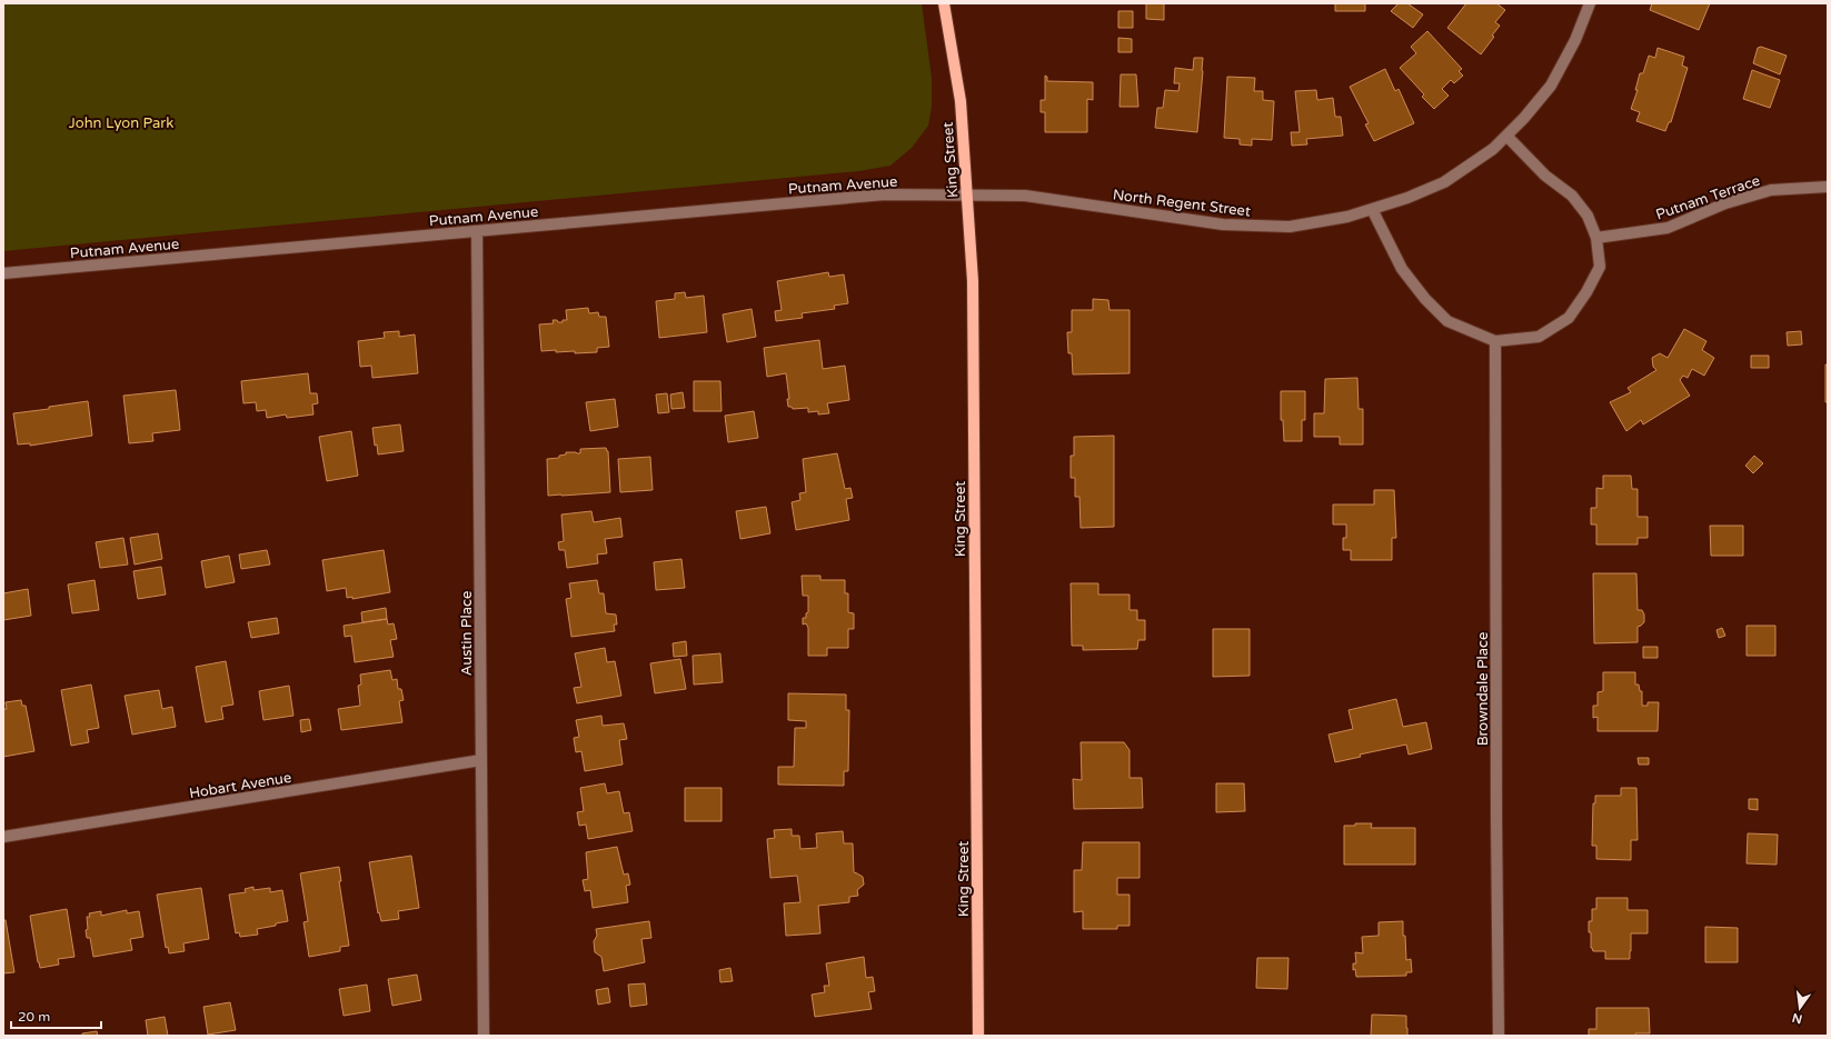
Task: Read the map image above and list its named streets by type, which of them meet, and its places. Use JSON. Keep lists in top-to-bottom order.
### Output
{
  "streets": {
    "main road": ["King Street"],
    "street": [
      "Putnam Avenue",
      "Putnam Terrace",
      "North Regent Street",
      "Austin Place",
      "Browndale Place",
      "Hobart Avenue"
    ]
  },
  "crossings": [
    ["King Street", "Putnam Avenue"],
    ["King Street", "North Regent Street"],
    ["Putnam Avenue", "North Regent Street"],
    ["Putnam Avenue", "Austin Place"],
    ["Austin Place", "Hobart Avenue"]
  ],
  "parks": ["John Lyon Park"],
  "scale_bar": "20 m",
  "north": "bottom"
}
